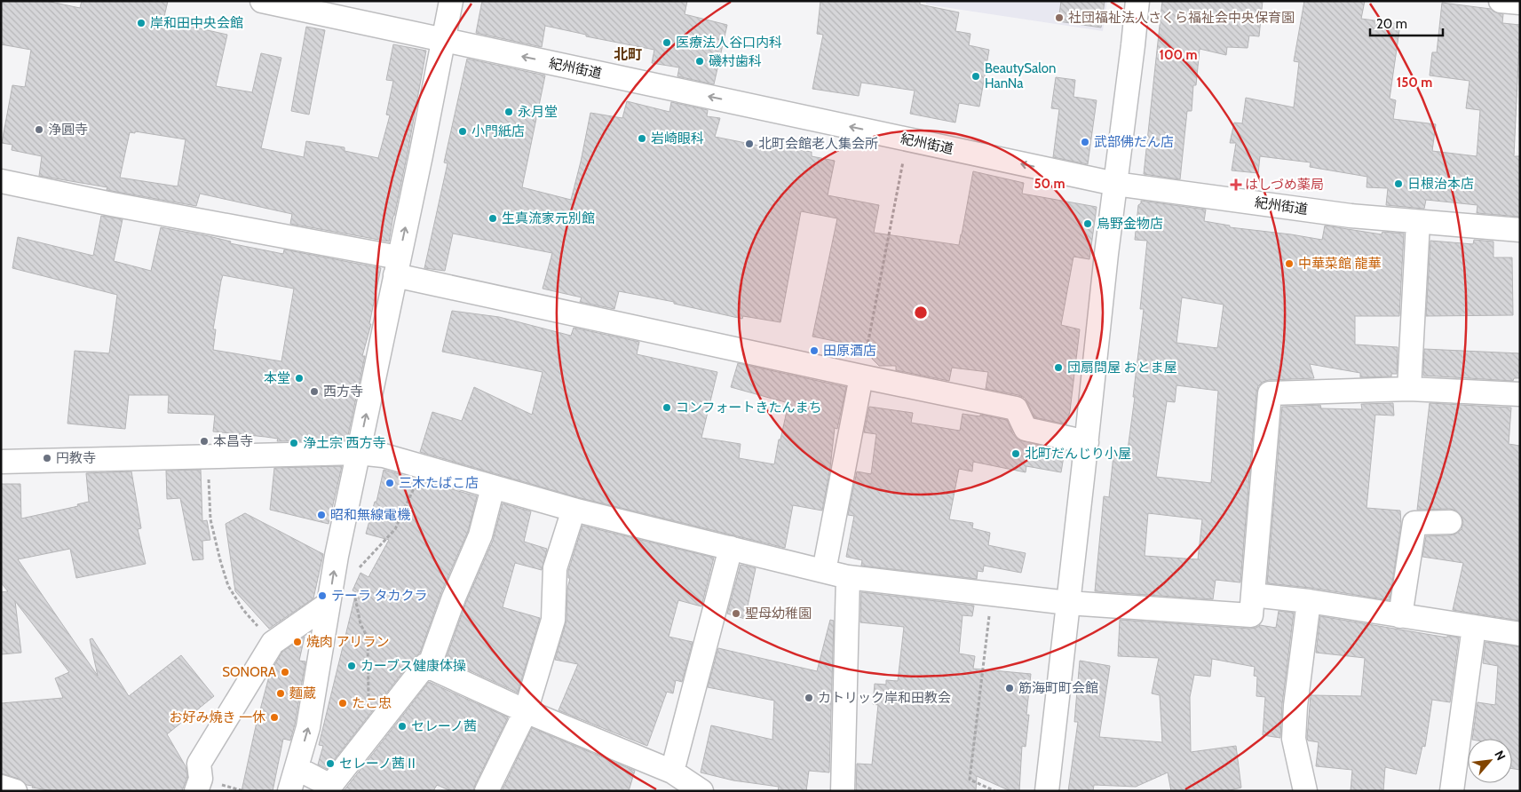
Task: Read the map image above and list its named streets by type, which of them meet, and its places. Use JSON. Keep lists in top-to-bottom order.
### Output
{
  "streets": {
    "street": ["紀州街道"]
  },
  "one_way": ["紀州街道"],
  "districts": ["北町"],
  "places": {
    "other": [
      "社団福祉法人さくら福祉会中央保育園",
      "岸和田中央会館",
      "医療法人谷口内科",
      "磯村歯科",
      "BeautySalon HanNa",
      "永月堂",
      "浄圓寺",
      "小門紙店",
      "岩崎眼科",
      "武部佛だん店",
      "北町会館老人集会所",
      "日根治本店",
      "生真流家元別館",
      "烏野金物店",
      "中華菜館 龍華",
      "田原酒店",
      "団扇問屋 おとま屋",
      "本堂",
      "西方寺",
      "コンフォートきたんまち",
      "本昌寺",
      "浄土宗 西方寺",
      "北町だんじり小屋",
      "円教寺",
      "三木たばこ店",
      "昭和無線電機",
      "テーラ タカクラ",
      "聖母幼稚園",
      "焼肉 アリラン",
      "カーブス健康体操",
      "SONORA",
      "筋海町町会館",
      "麵蔵",
      "カトリック岸和田教会",
      "たこ忠",
      "お好み焼き 一休",
      "セレーノ茜",
      "セレーノ茜Ⅱ"
    ],
    "health": ["はしづめ薬局"]
  },
  "scale_bar": "20 m",
  "north": "top right",
  "rings": ["100 m", "150 m", "50 m"]
}
